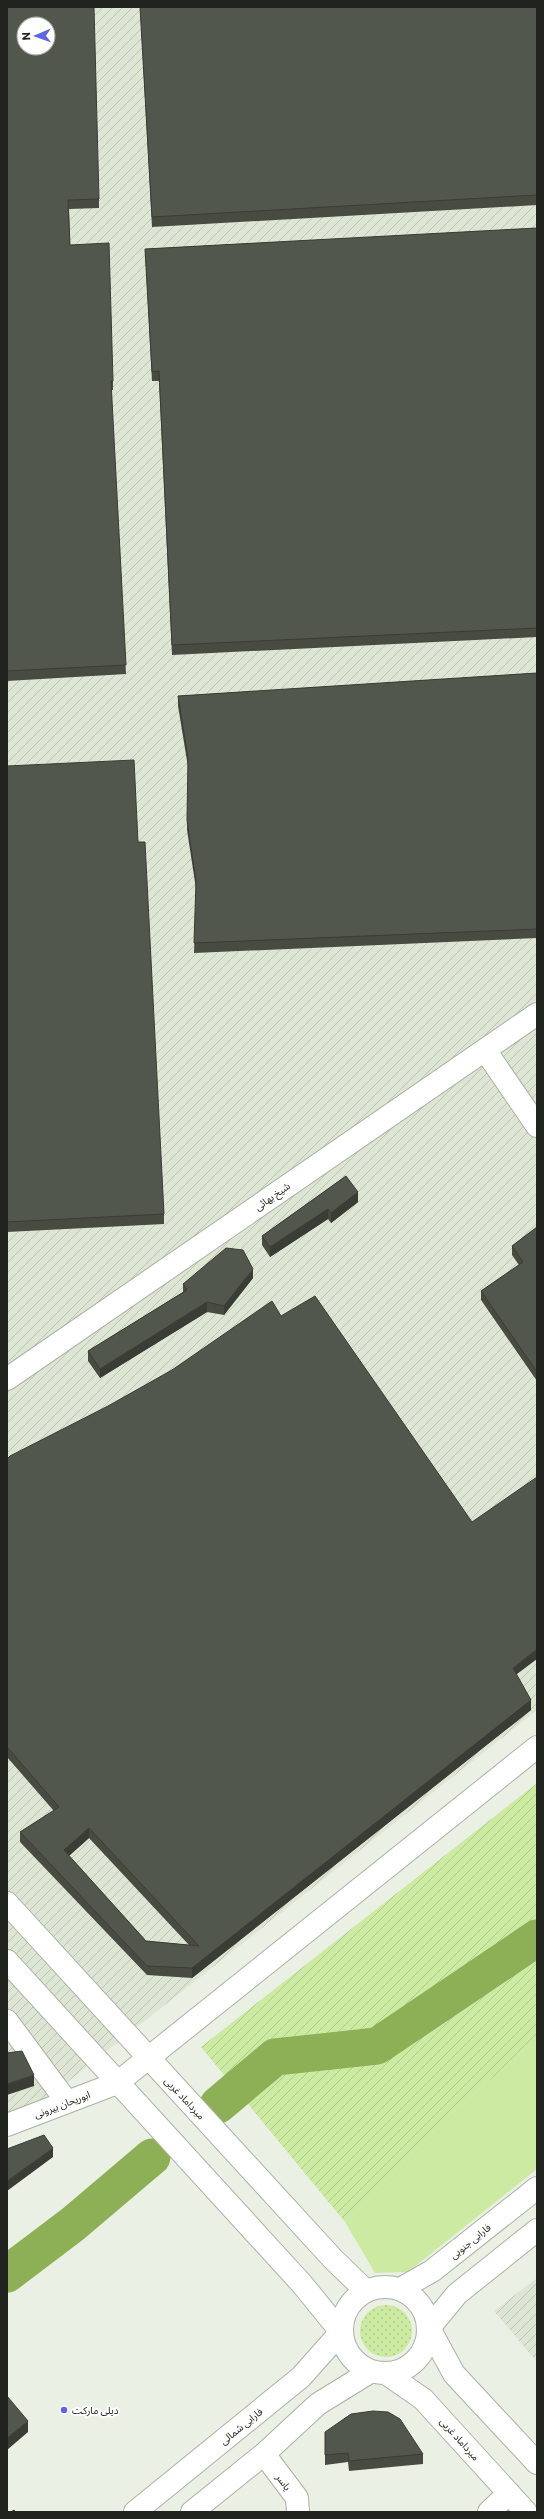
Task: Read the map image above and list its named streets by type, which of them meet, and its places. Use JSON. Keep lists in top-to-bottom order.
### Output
{
  "streets": {
    "street": [
      "شیخ بهائی",
      "میرداماد غربی",
      "ابوریحان بیرونی",
      "فارابی جنوبی",
      "فارابی شمالی",
      "یاسر"
    ]
  },
  "crossings": [
    ["میرداماد غربی", "فارابی جنوبی"],
    ["میرداماد غربی", "فارابی شمالی"],
    ["فارابی جنوبی", "فارابی شمالی"]
  ],
  "places": ["دیلی مارکت"],
  "north": "left"
}
